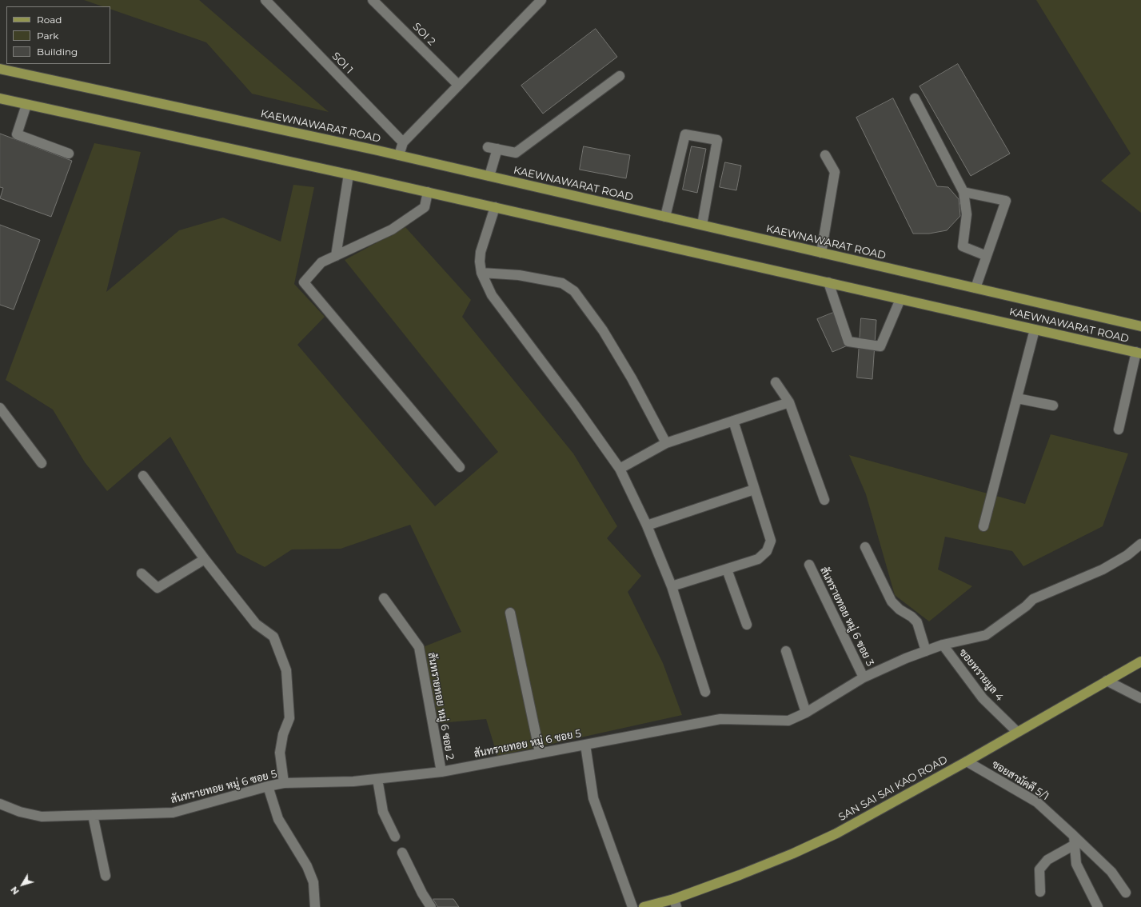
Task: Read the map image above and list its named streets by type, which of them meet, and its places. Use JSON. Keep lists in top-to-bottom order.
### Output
{
  "streets": {
    "main road": ["KAEWNAWARAT ROAD", "SAN SAI SAI KAO ROAD"],
    "street": [
      "SOI 2",
      "SOI 1",
      "สันทรายทอย หมู่ 6 ซอย 3",
      "ซอยทรายมูล 4",
      "สันทรายทอย หมู่ 6 ซอย 2",
      "สันทรายทอย หมู่ 6 ซอย 5",
      "ซอยสามัคคี 5/1"
    ]
  },
  "crossings": [
    ["สันทรายทอย หมู่ 6 ซอย 3", "สันทรายทอย หมู่ 6 ซอย 5"],
    ["ซอยทรายมูล 4", "สันทรายทอย หมู่ 6 ซอย 5"],
    ["ซอยทรายมูล 4", "SAN SAI SAI KAO ROAD"],
    ["สันทรายทอย หมู่ 6 ซอย 2", "สันทรายทอย หมู่ 6 ซอย 5"],
    ["ซอยสามัคคี 5/1", "SAN SAI SAI KAO ROAD"]
  ],
  "legend": ["Road", "Park", "Building"],
  "north": "bottom left"
}
